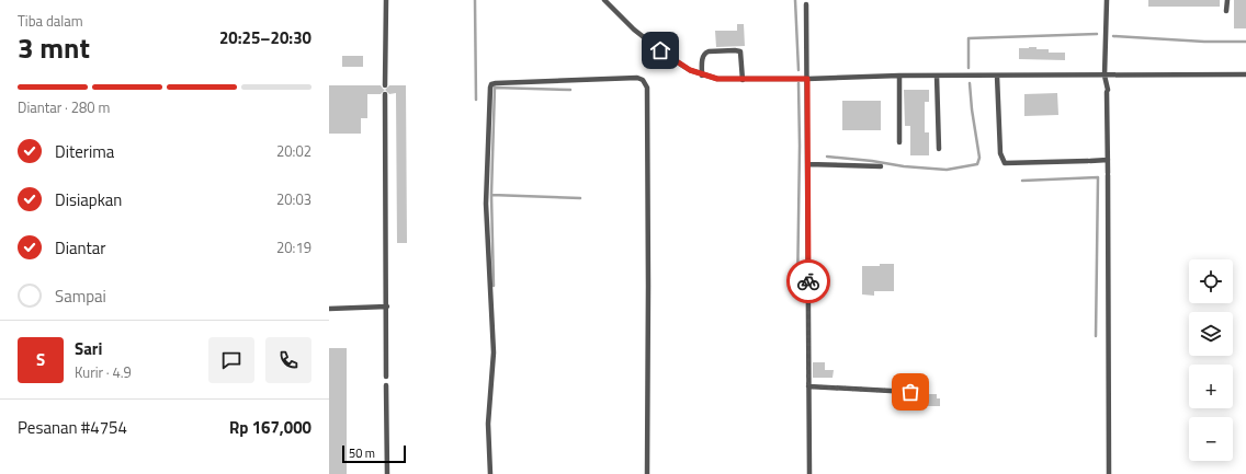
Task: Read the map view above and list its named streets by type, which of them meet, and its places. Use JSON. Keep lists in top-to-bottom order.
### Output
{
  "scale_bar": "50 m",
  "page": {
    "heading": ["3 mnt", "Tiba dalam", "20:25–20:30"],
    "panel": [
      "Sari",
      "Kurir · 4.9",
      "Pesanan #4754",
      "Rp 167,000"
    ],
    "bar": "Diantar · 280 m",
    "list": [
      ["Diterima", "20:02"],
      ["Disiapkan", "20:03"],
      ["Diantar", "20:19"],
      "Sampai"
    ],
    "map_buttons": ["+", "−"],
    "round": "S",
    "scale": "50 m"
  }
}
